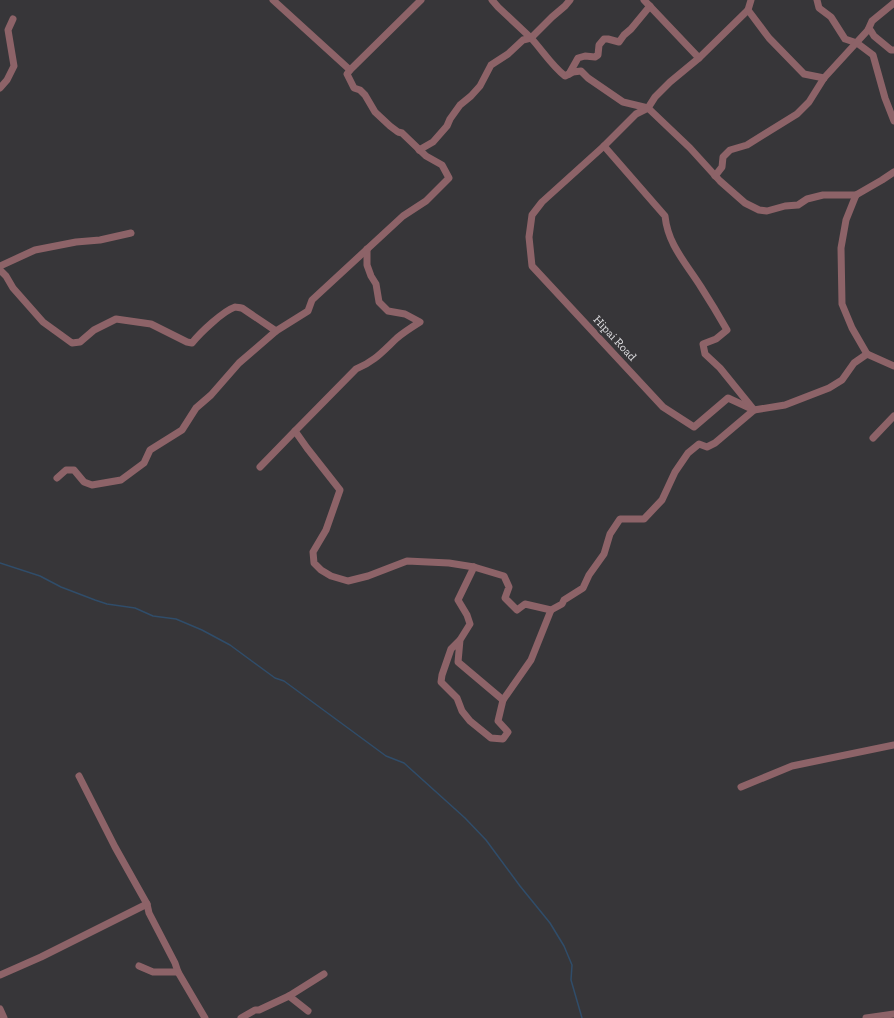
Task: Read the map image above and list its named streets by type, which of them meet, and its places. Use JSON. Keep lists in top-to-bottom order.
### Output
{
  "streets": {
    "street": ["Hipai Road"]
  }
}
